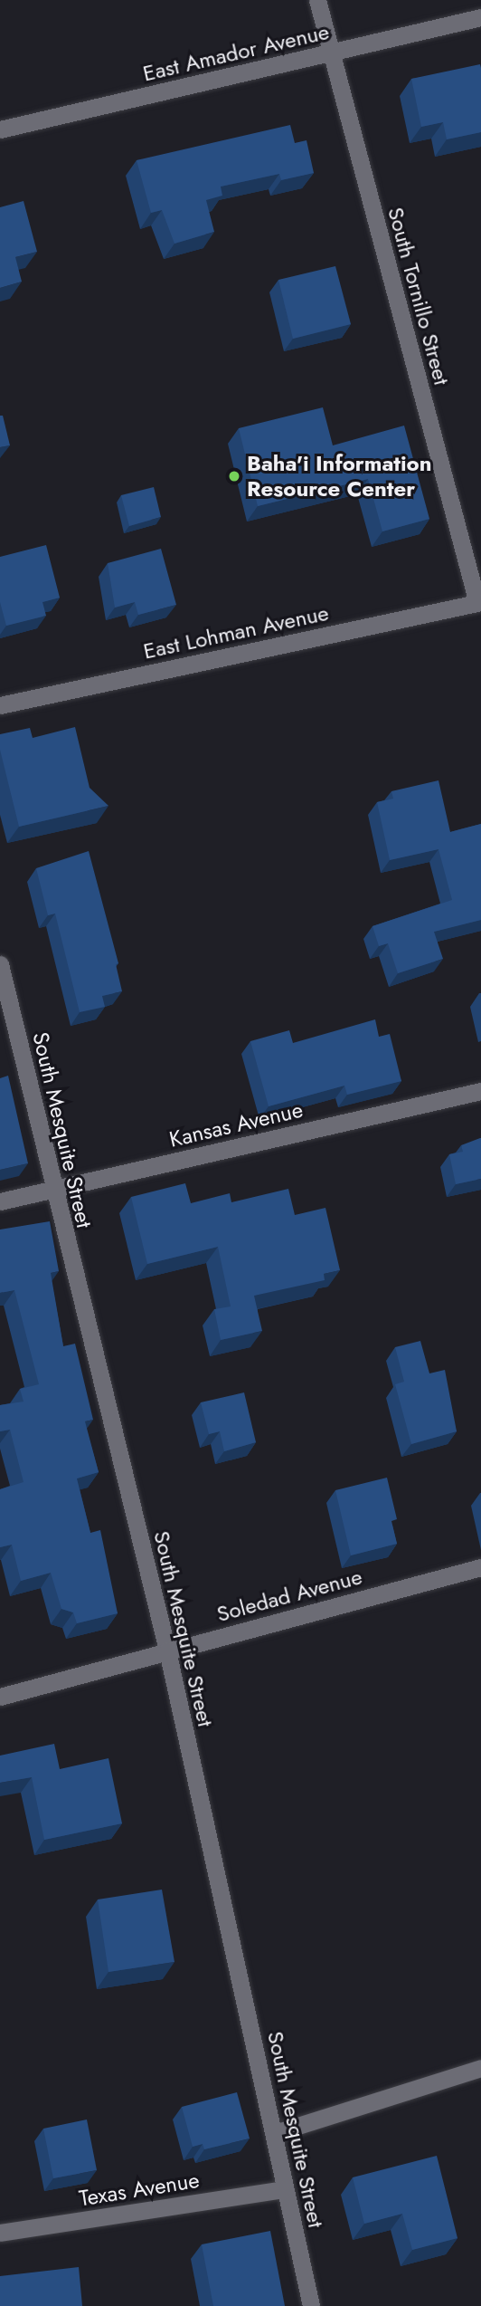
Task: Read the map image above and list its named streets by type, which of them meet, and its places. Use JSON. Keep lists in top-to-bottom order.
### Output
{
  "streets": {
    "street": [
      "East Amador Avenue",
      "South Tornillo Street",
      "East Lohman Avenue",
      "Kansas Avenue",
      "South Mesquite Street",
      "Soledad Avenue",
      "Texas Avenue"
    ]
  },
  "crossings": [
    ["East Amador Avenue", "South Tornillo Street"],
    ["South Tornillo Street", "East Lohman Avenue"],
    ["Kansas Avenue", "South Mesquite Street"],
    ["South Mesquite Street", "Soledad Avenue"],
    ["South Mesquite Street", "Texas Avenue"]
  ],
  "places": ["Baha'i Information Resource Center"]
}
